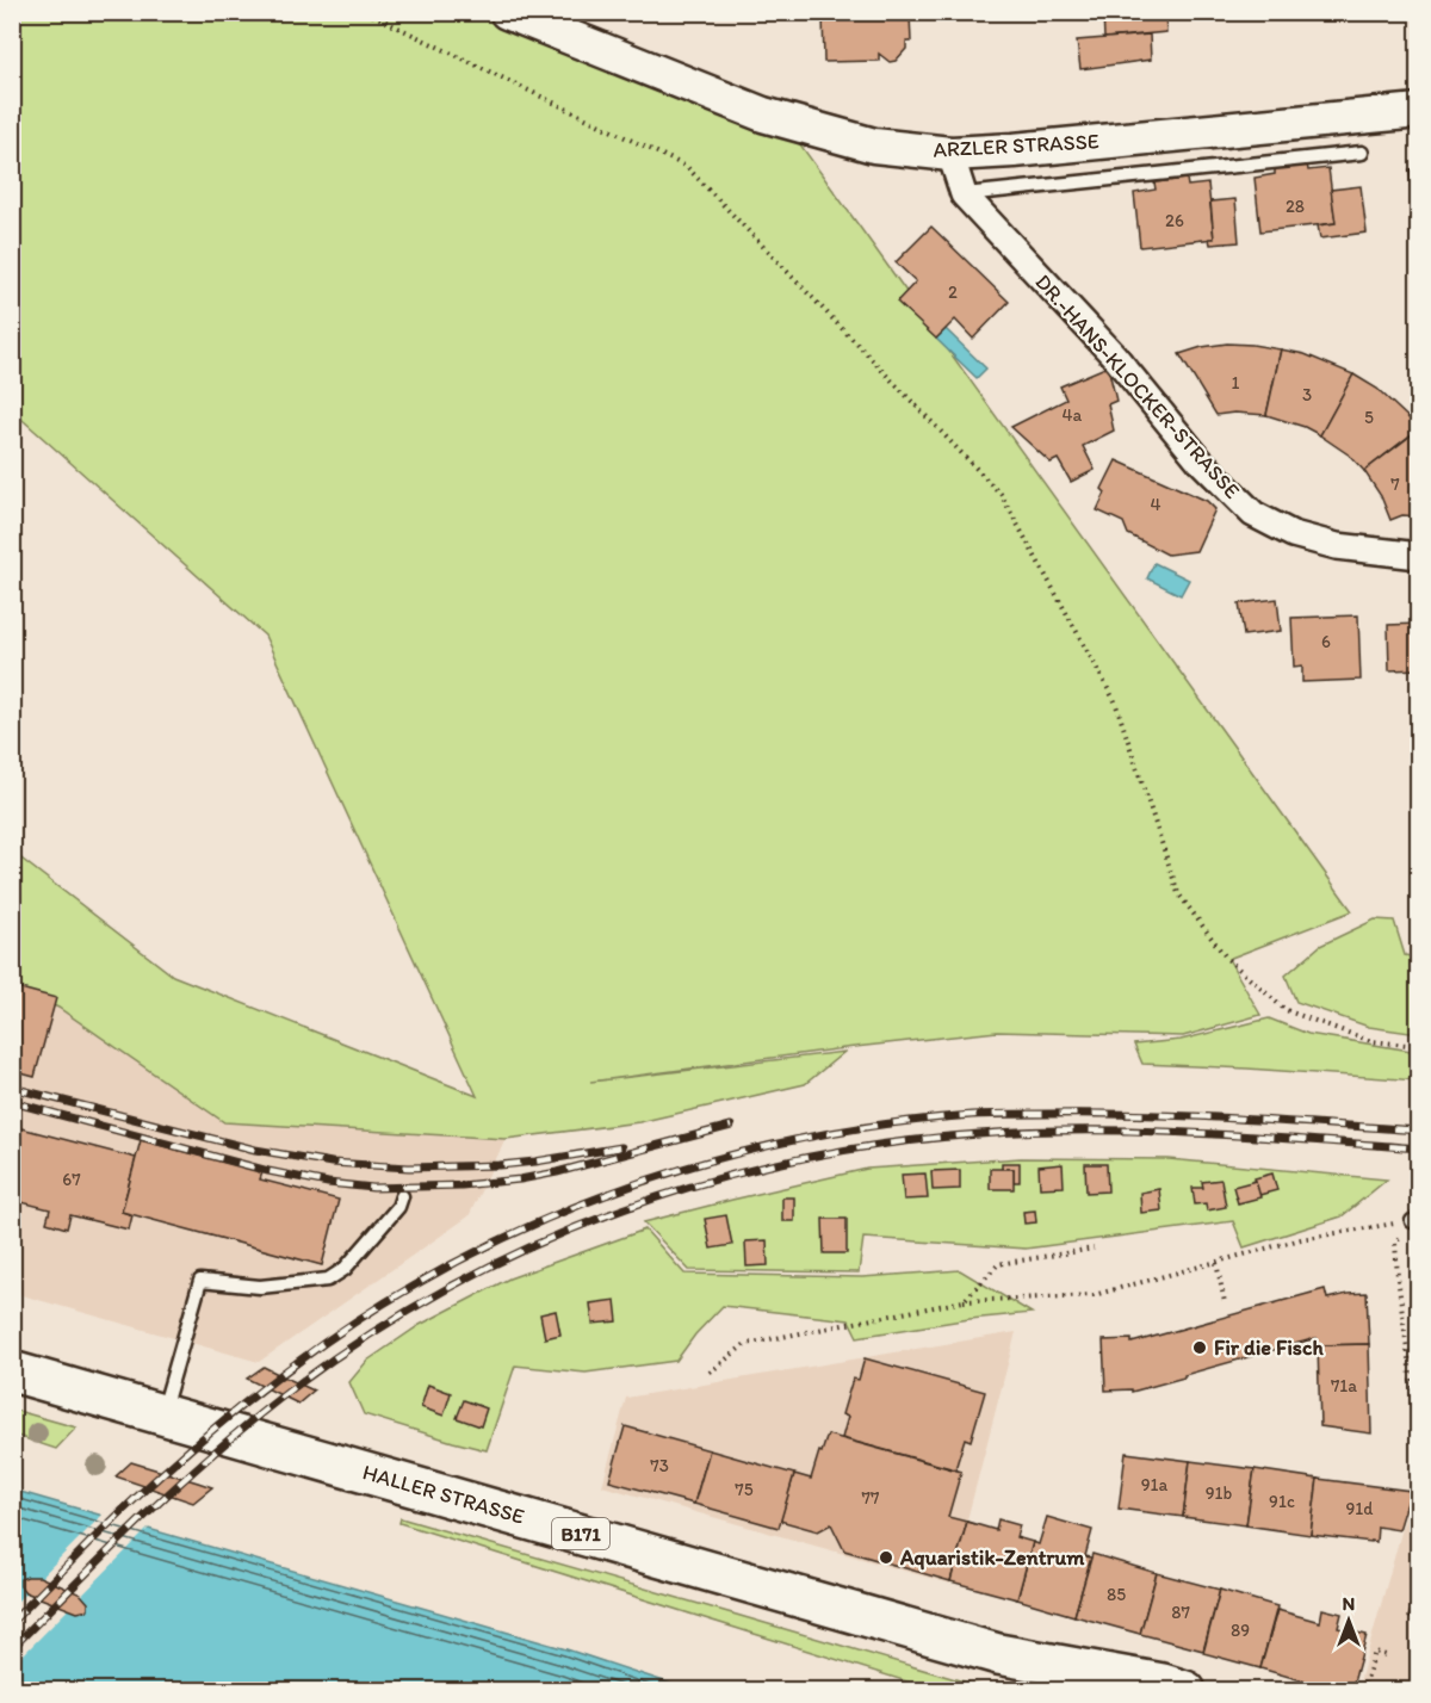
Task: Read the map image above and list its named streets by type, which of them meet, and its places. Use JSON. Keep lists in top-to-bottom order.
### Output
{
  "streets": {
    "main road": ["ARZLER STRASSE", "HALLER STRASSE", "B171"],
    "street": ["DR.-HANS-KLOCKER-STRASSE"]
  },
  "crossings": [
    ["ARZLER STRASSE", "DR.-HANS-KLOCKER-STRASSE"]
  ],
  "places": ["Fir die Fisch", "Aquaristik-Zentrum"],
  "house_numbers": [
    "28",
    "26",
    "2",
    "1",
    "3",
    "4a",
    "5",
    "7",
    "4",
    "6",
    "67",
    "71a",
    "73",
    "91a",
    "75",
    "91b",
    "77",
    "91c",
    "91d",
    "85",
    "87",
    "89"
  ],
  "north": "top"
}
